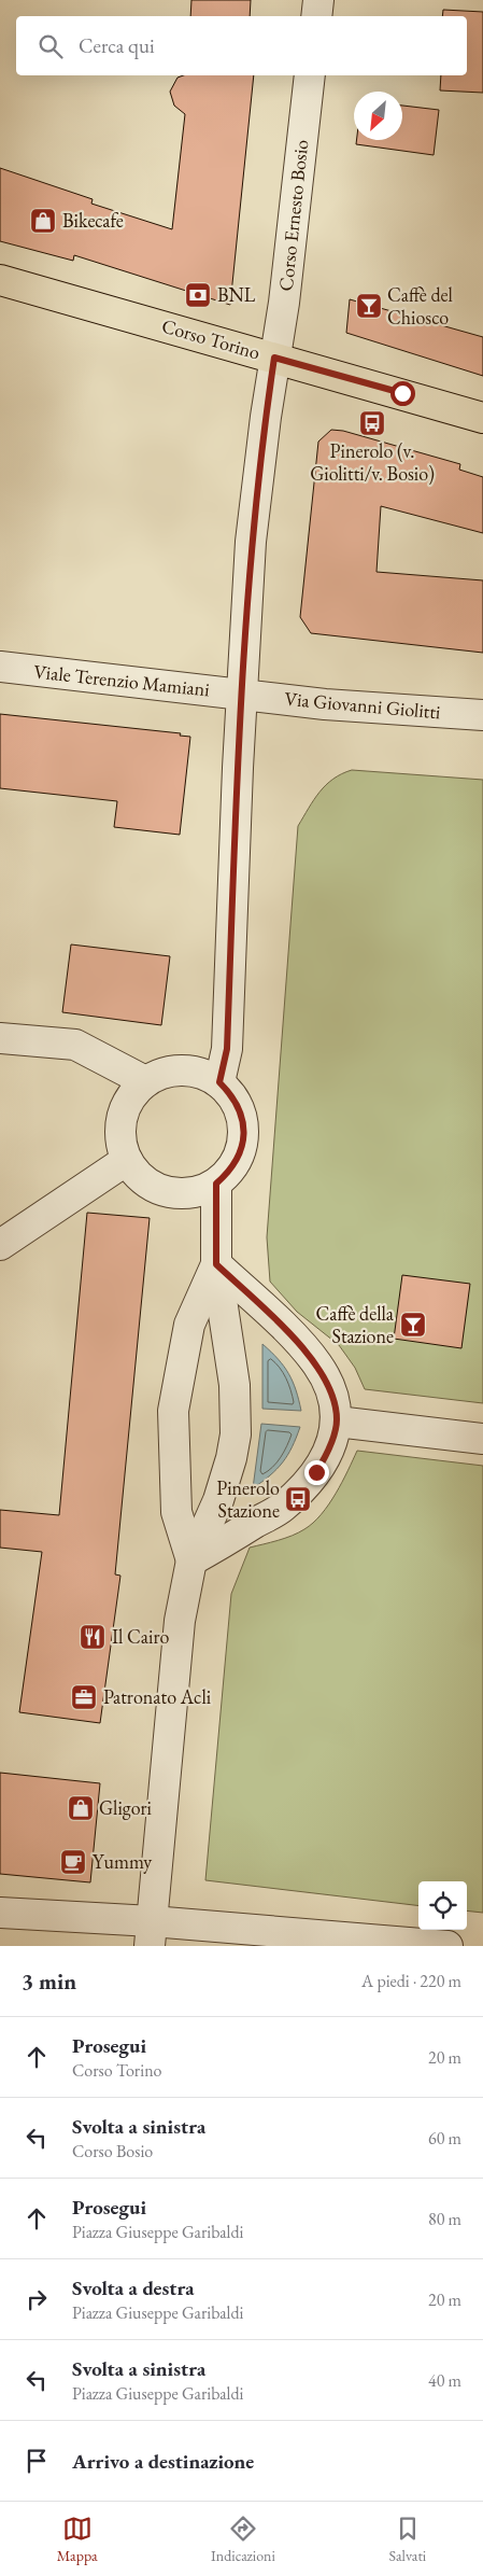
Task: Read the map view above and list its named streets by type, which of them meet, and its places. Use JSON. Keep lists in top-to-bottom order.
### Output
{
  "streets": {
    "main road": ["Corso Torino"],
    "street": ["Corso Ernesto Bosio", "Viale Terenzio Mamiani", "Via Giovanni Giolitti"]
  },
  "crossings": [
    ["Corso Ernesto Bosio", "Corso Torino"],
    ["Corso Ernesto Bosio", "Viale Terenzio Mamiani"],
    ["Corso Ernesto Bosio", "Via Giovanni Giolitti"],
    ["Viale Terenzio Mamiani", "Via Giovanni Giolitti"]
  ],
  "places": {
    "shop": ["Bikecafe", "Gligori"],
    "bank": ["BNL"],
    "bar": ["Caffè del Chiosco", "Caffè della Stazione"],
    "bus stop": ["Pinerolo (v. Giolitti/v. Bosio)", "Pinerolo Stazione"],
    "restaurant": ["Il Cairo"],
    "office": ["Patronato Acli"],
    "cafe": ["Yummy"]
  },
  "north": "bottom left",
  "page": {
    "search": "Cerca qui",
    "heading": ["3 min", "A piedi · 220 m"],
    "list": [
      ["Prosegui", "Corso Torino", "20 m"],
      ["Svolta a sinistra", "Corso Bosio", "60 m"],
      ["Prosegui", "Piazza Giuseppe Garibaldi", "80 m"],
      ["Svolta a destra", "Piazza Giuseppe Garibaldi", "20 m"],
      ["Svolta a sinistra", "Piazza Giuseppe Garibaldi", "40 m"],
      "Arrivo a destinazione"
    ],
    "nav": ["Mappa", "Indicazioni", "Salvati"]
  }
}
